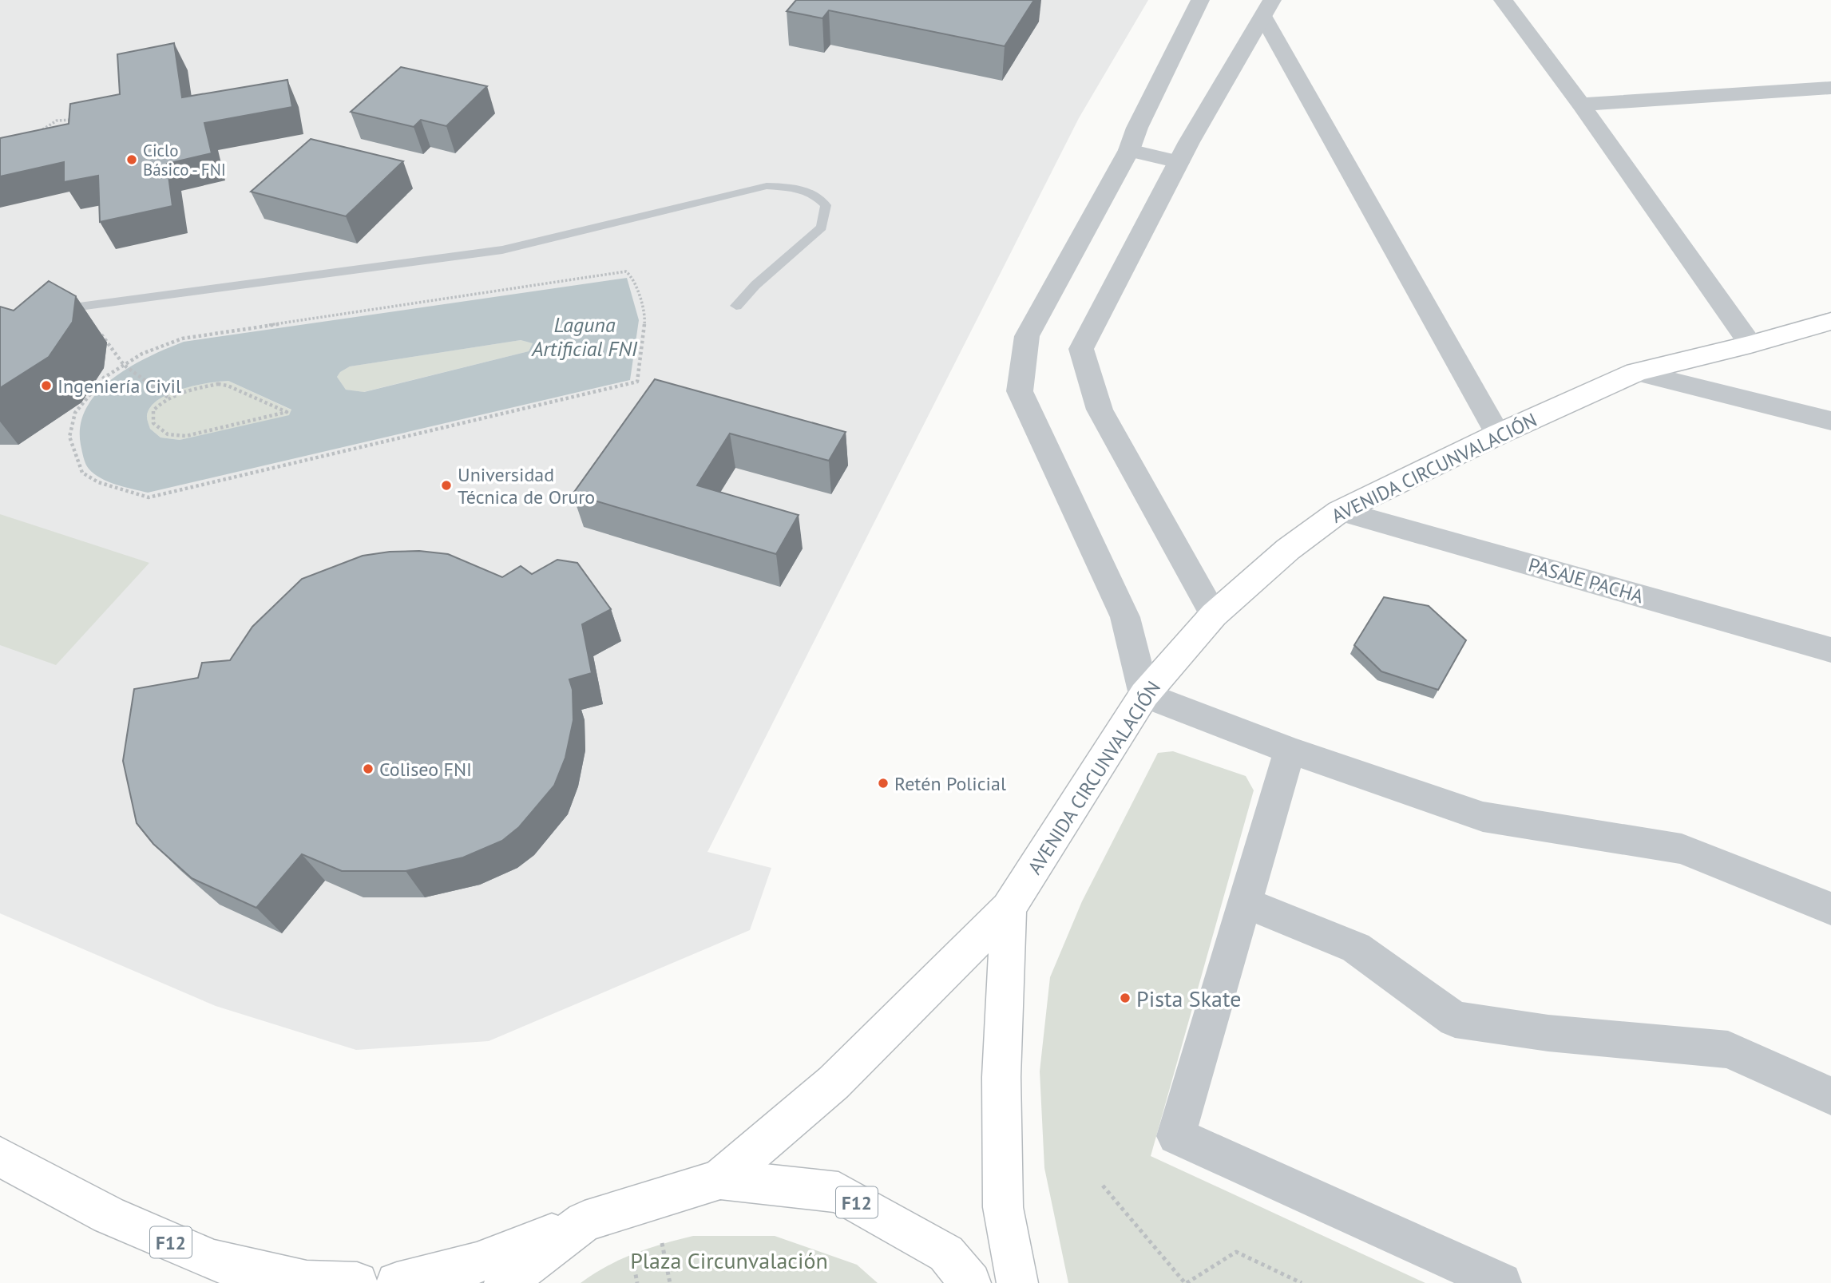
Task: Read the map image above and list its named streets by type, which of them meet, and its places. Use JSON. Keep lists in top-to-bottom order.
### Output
{
  "streets": {
    "main road": ["AVENIDA CIRCUNVALACIÓN", "F12"],
    "street": ["PASAJE PACHA"]
  },
  "crossings": [
    ["AVENIDA CIRCUNVALACIÓN", "PASAJE PACHA"],
    ["AVENIDA CIRCUNVALACIÓN", "F12"]
  ],
  "water": ["Laguna Artificial FNI"],
  "parks": ["Plaza Circunvalación"],
  "places": [
    "Ciclo Básico - FNI",
    "Ingeniería Civil",
    "Universidad Técnica de Oruro",
    "Coliseo FNI",
    "Retén Policial",
    "Pista Skate"
  ]
}
